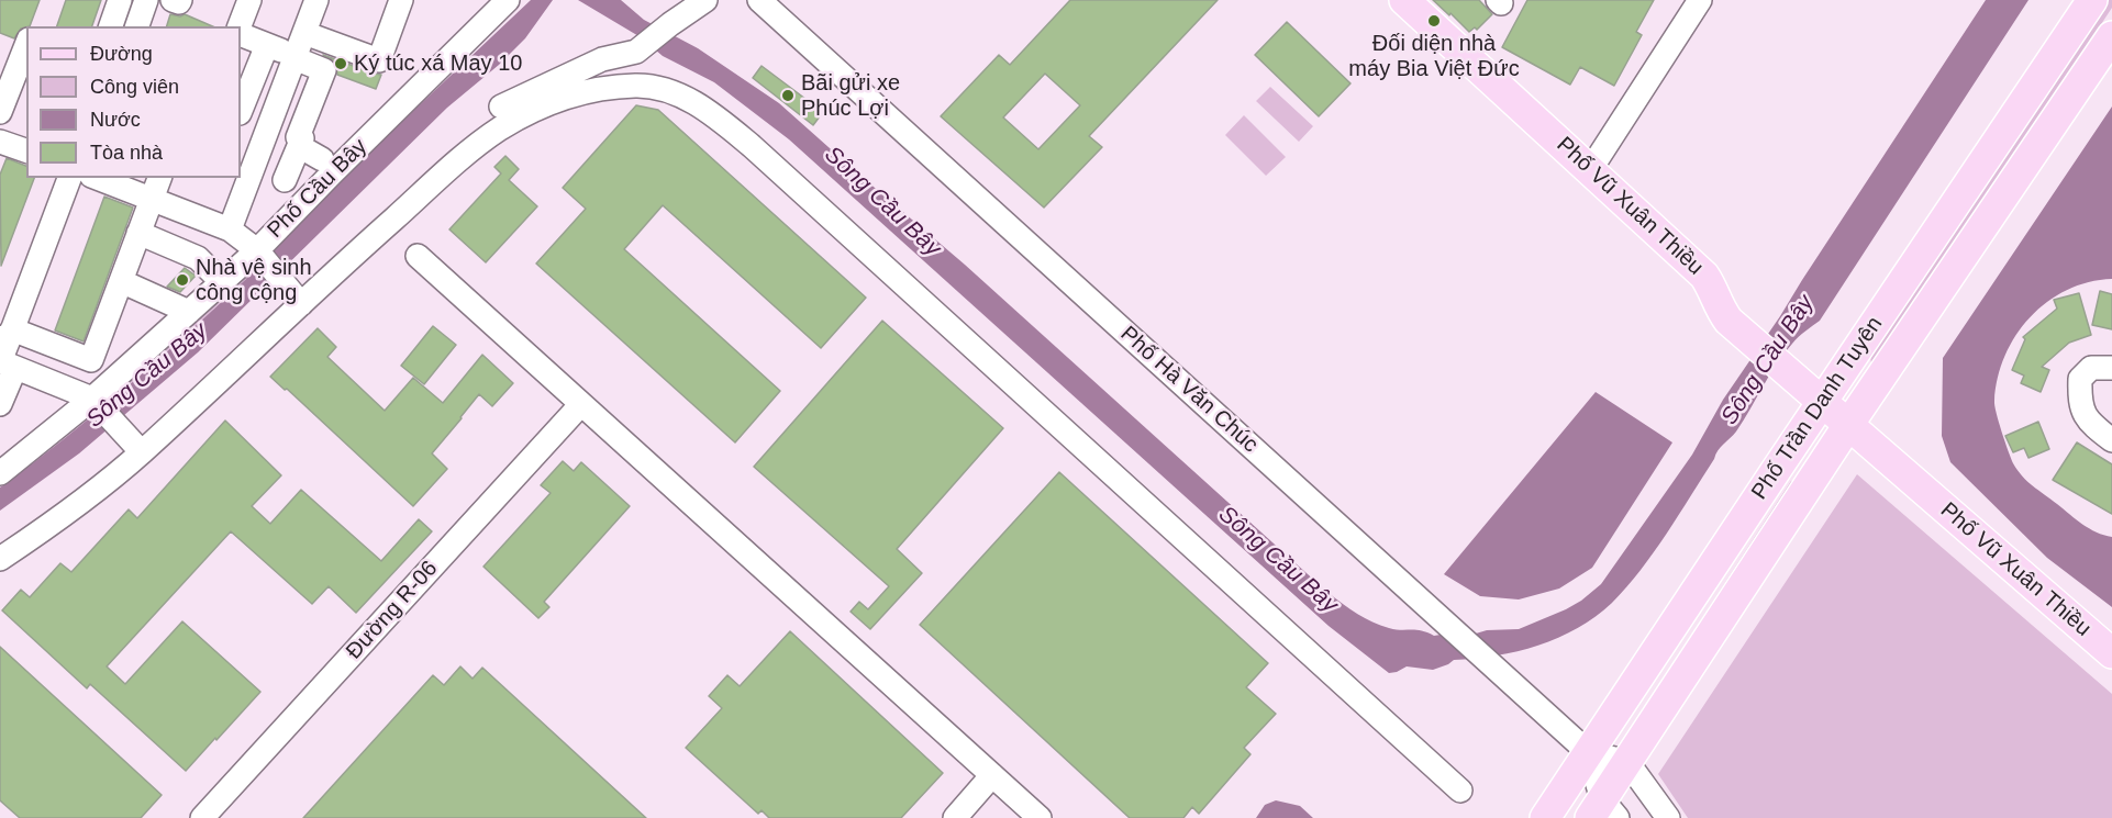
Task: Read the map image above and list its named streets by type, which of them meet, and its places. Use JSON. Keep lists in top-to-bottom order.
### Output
{
  "streets": {
    "main road": ["Phố Vũ Xuân Thiều", "Phố Trần Danh Tuyên"],
    "street": ["Phố Cầu Bây", "Phố Hà Văn Chúc", "Đường R-06"]
  },
  "crossings": [
    ["Phố Vũ Xuân Thiều", "Phố Trần Danh Tuyên"],
    ["Phố Hà Văn Chúc", "Phố Trần Danh Tuyên"]
  ],
  "water": ["Sông Cầu Bây"],
  "places": [
    "Đối diện nhà máy Bia Việt Đức",
    "Ký túc xá May 10",
    "Bãi gửi xe Phúc Lợi",
    "Nhà vệ sinh công cộng"
  ],
  "legend": [
    "Đường",
    "Công viên",
    "Nước",
    "Tòa nhà"
  ]
}
